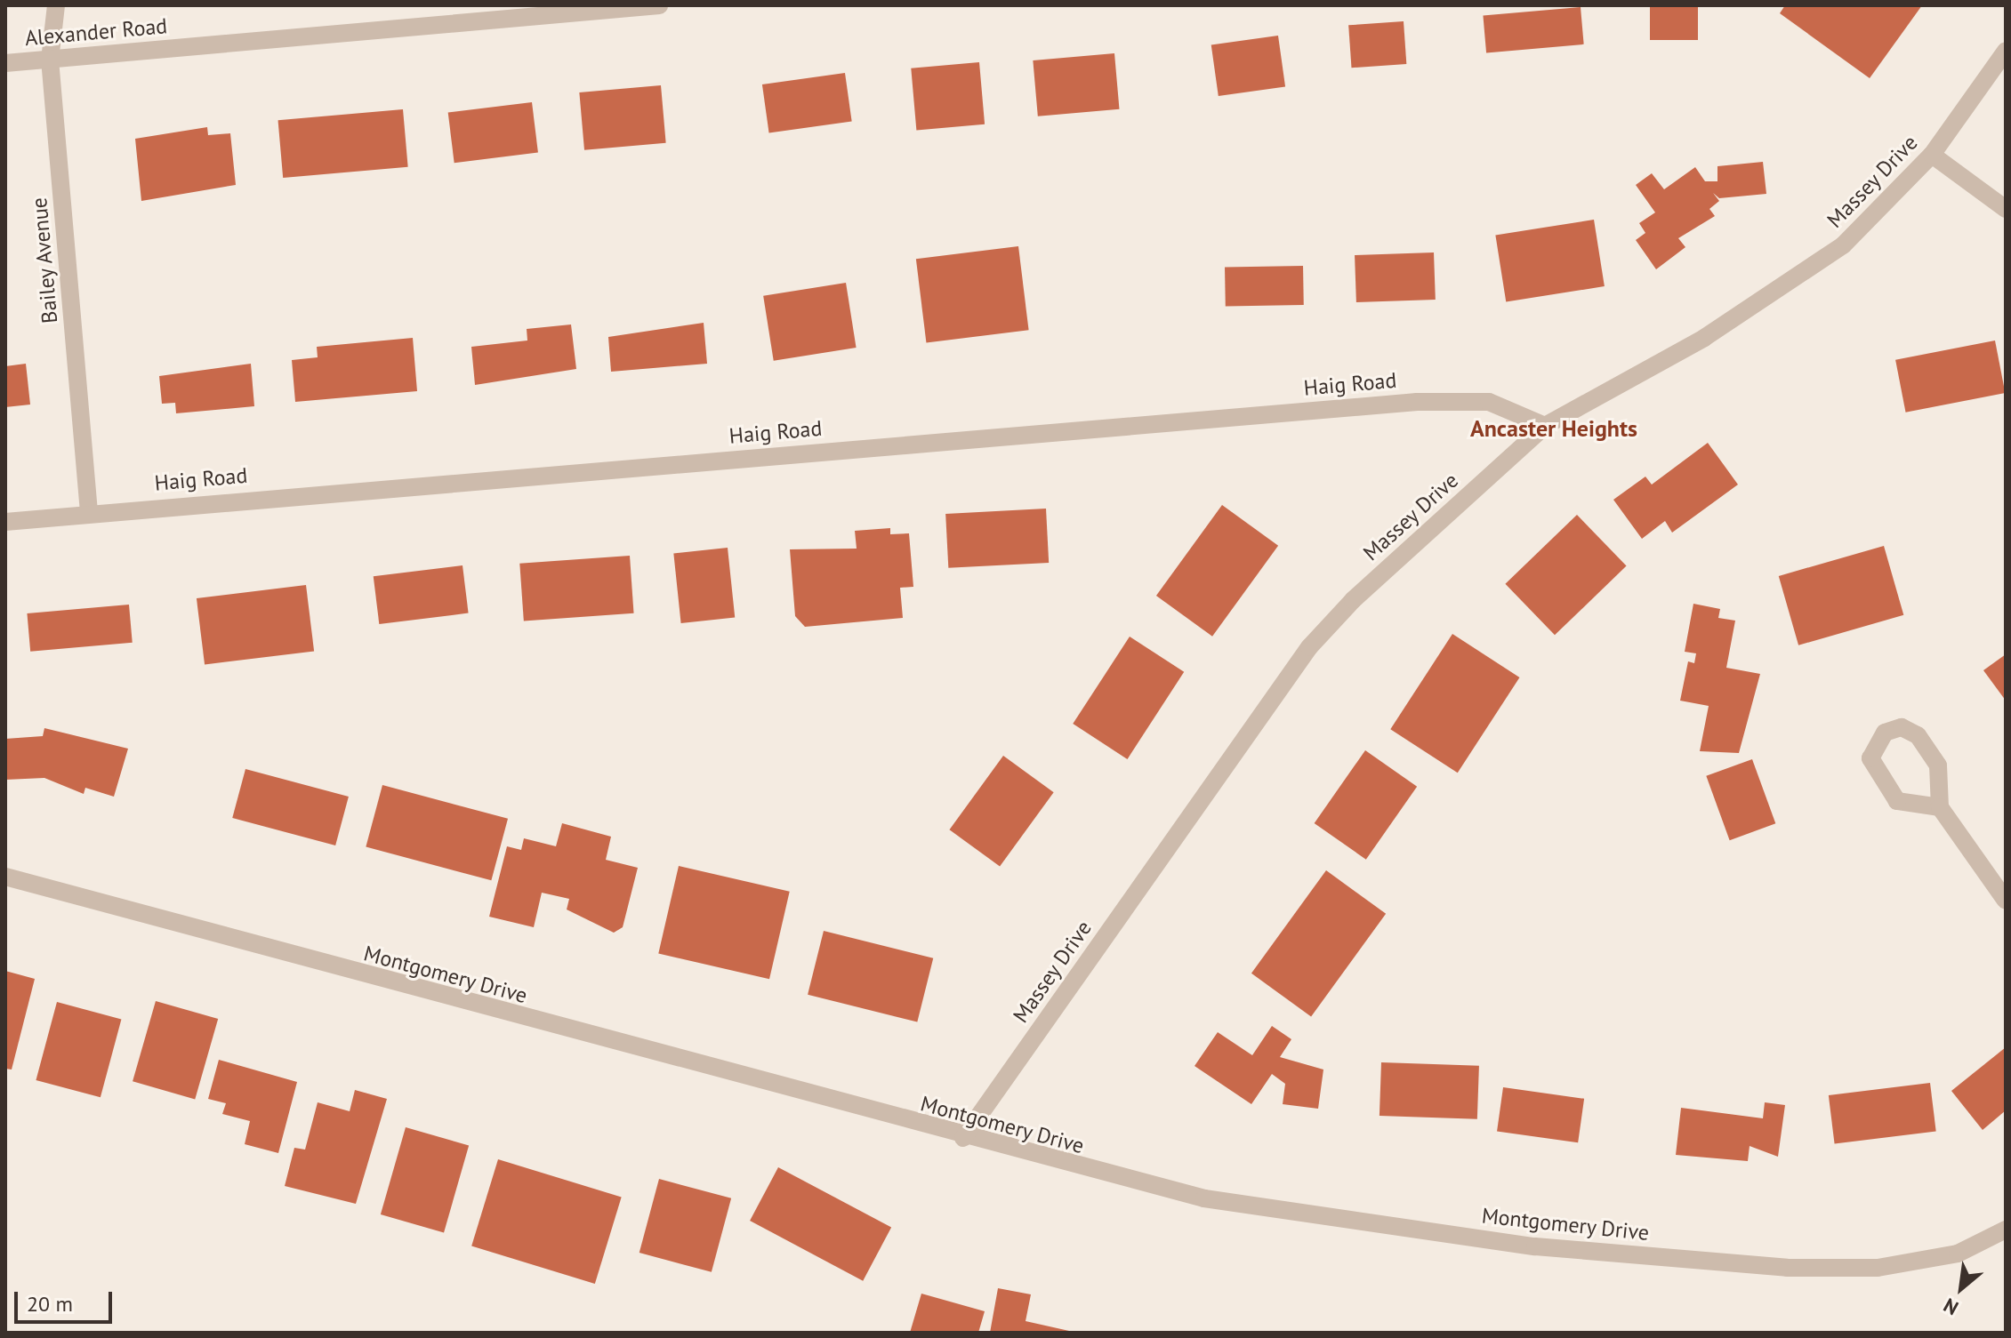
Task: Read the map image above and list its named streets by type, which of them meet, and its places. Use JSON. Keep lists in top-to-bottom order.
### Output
{
  "streets": {
    "street": [
      "Alexander Road",
      "Massey Drive",
      "Bailey Avenue",
      "Haig Road",
      "Montgomery Drive"
    ]
  },
  "crossings": [
    ["Alexander Road", "Bailey Avenue"],
    ["Massey Drive", "Haig Road"],
    ["Massey Drive", "Montgomery Drive"],
    ["Bailey Avenue", "Haig Road"]
  ],
  "districts": ["Ancaster Heights"],
  "scale_bar": "20 m",
  "north": "bottom left"
}
